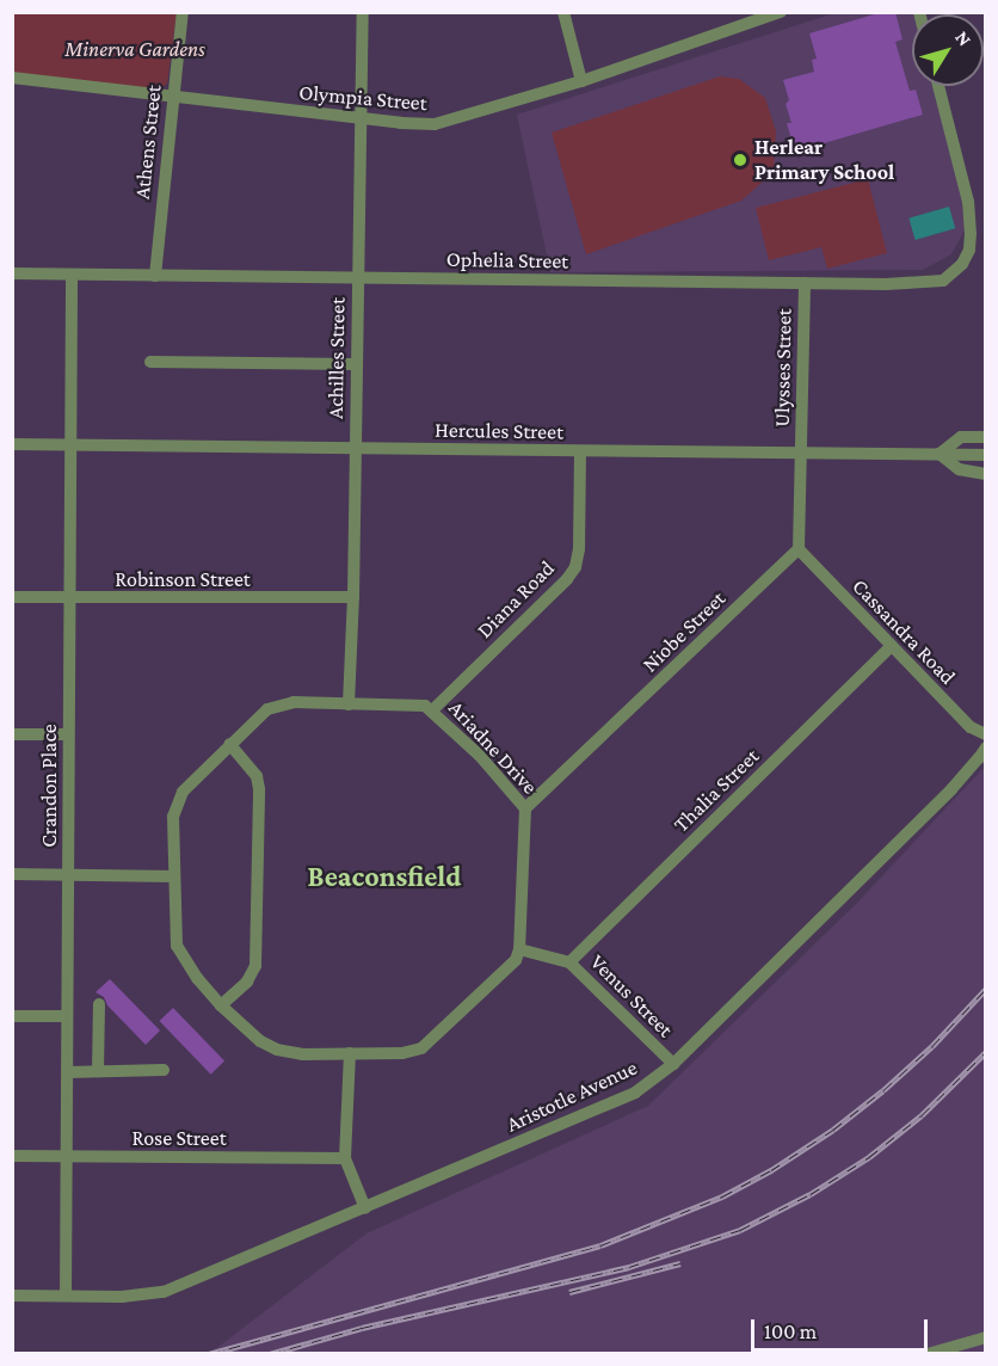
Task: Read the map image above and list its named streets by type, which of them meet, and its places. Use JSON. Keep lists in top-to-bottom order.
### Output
{
  "streets": {
    "street": [
      "Olympia Street",
      "Athens Street",
      "Ophelia Street",
      "Achilles Street",
      "Ulysses Street",
      "Hercules Street",
      "Robinson Street",
      "Diana Road",
      "Niobe Street",
      "Cassandra Road",
      "Ariadne Drive",
      "Crandon Place",
      "Thalia Street",
      "Venus Street",
      "Aristotle Avenue",
      "Rose Street"
    ]
  },
  "crossings": [
    ["Olympia Street", "Athens Street"],
    ["Olympia Street", "Achilles Street"],
    ["Athens Street", "Ophelia Street"],
    ["Ophelia Street", "Achilles Street"],
    ["Ophelia Street", "Ulysses Street"],
    ["Ophelia Street", "Crandon Place"],
    ["Achilles Street", "Hercules Street"],
    ["Achilles Street", "Robinson Street"],
    ["Achilles Street", "Ariadne Drive"],
    ["Ulysses Street", "Hercules Street"],
    ["Hercules Street", "Diana Road"],
    ["Hercules Street", "Crandon Place"],
    ["Robinson Street", "Crandon Place"],
    ["Diana Road", "Ariadne Drive"],
    ["Niobe Street", "Cassandra Road"],
    ["Niobe Street", "Ariadne Drive"],
    ["Cassandra Road", "Thalia Street"],
    ["Ariadne Drive", "Venus Street"],
    ["Crandon Place", "Aristotle Avenue"],
    ["Crandon Place", "Rose Street"],
    ["Thalia Street", "Venus Street"],
    ["Venus Street", "Aristotle Avenue"]
  ],
  "districts": ["Beaconsfield"],
  "parks": ["Minerva Gardens"],
  "places": ["Herlear Primary School"],
  "scale_bar": "100 m",
  "north": "top right"
}
